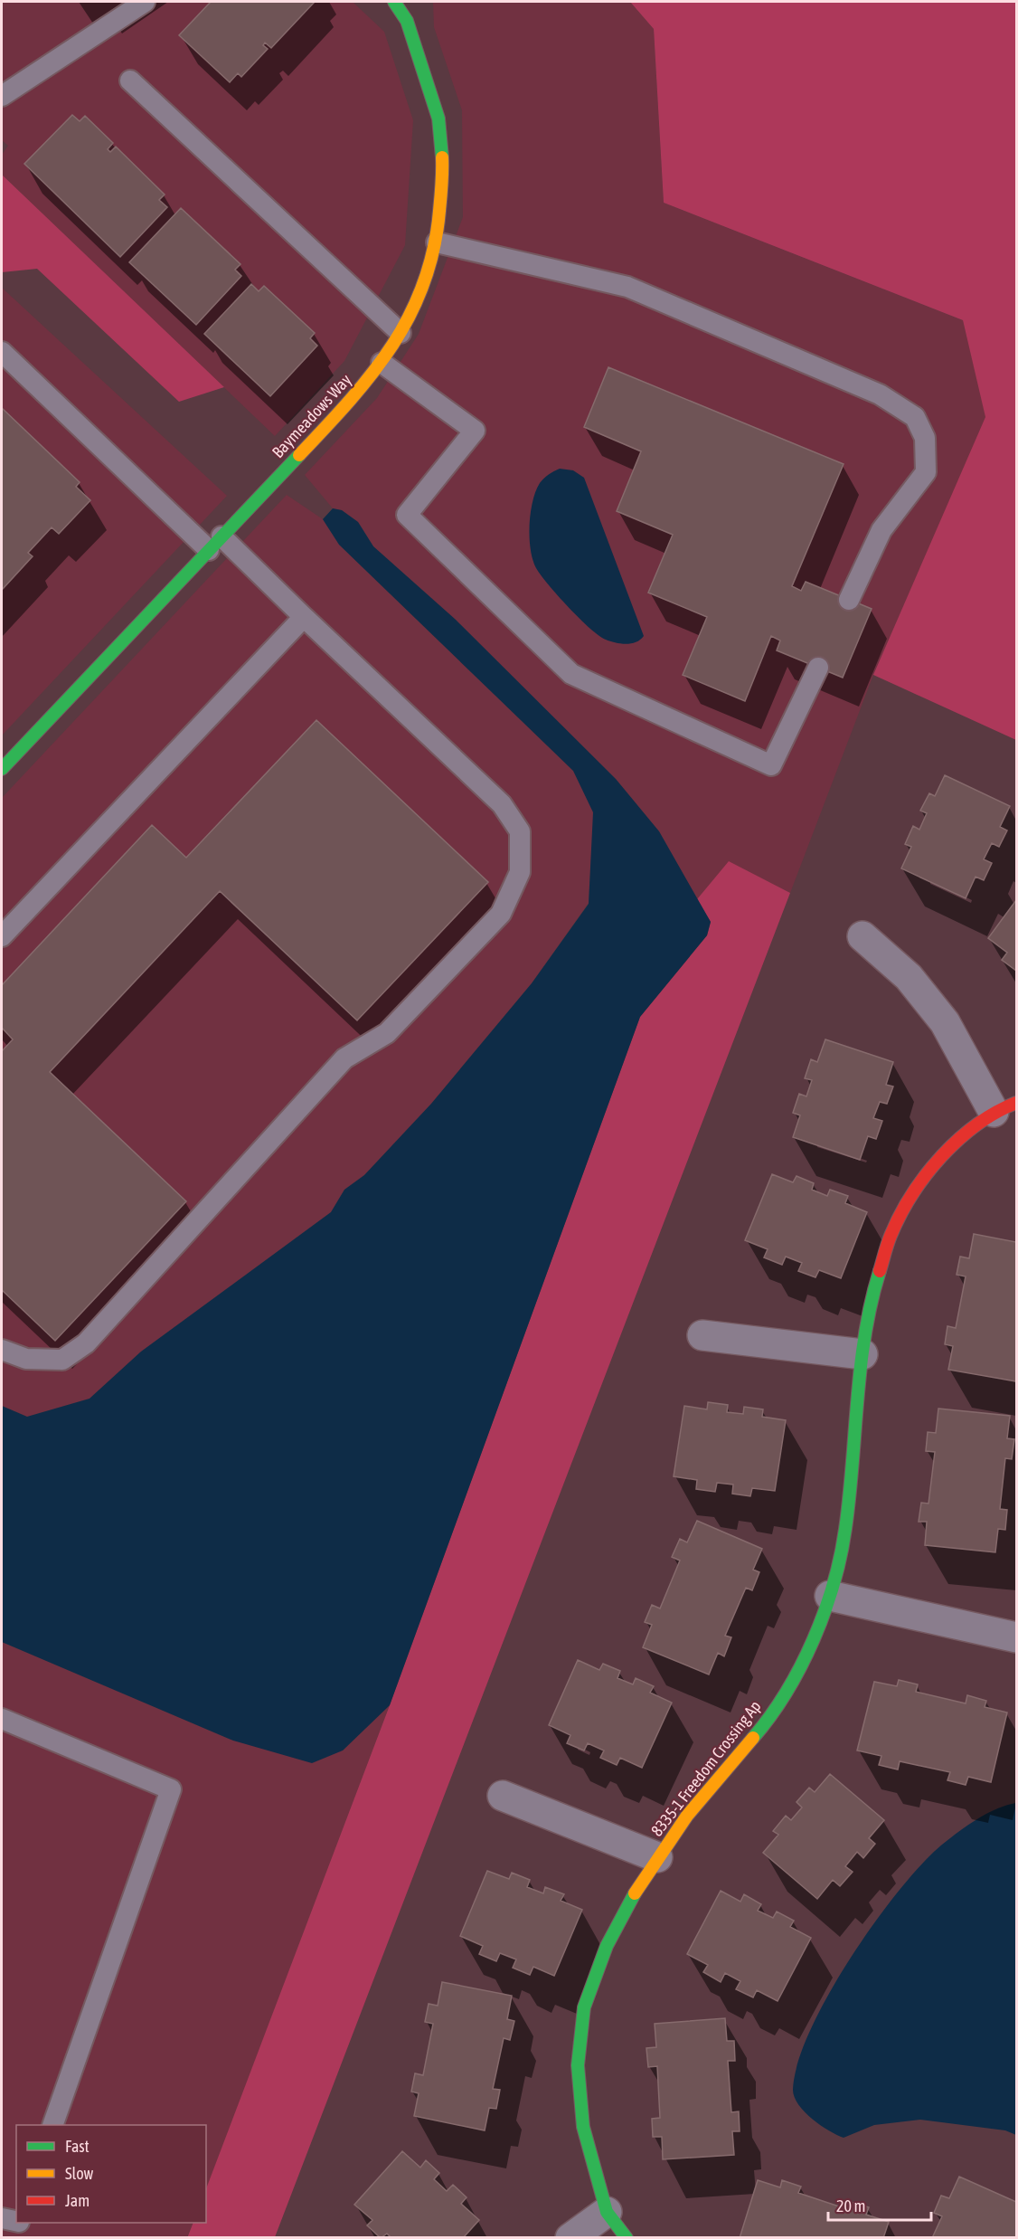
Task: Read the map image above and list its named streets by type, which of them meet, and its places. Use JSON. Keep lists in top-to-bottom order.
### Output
{
  "streets": {
    "street": ["Baymeadows Way", "8335-1 Freedom Crossing Ap"]
  },
  "legend": ["Fast", "Slow", "Jam"],
  "scale_bar": "20 m"
}
